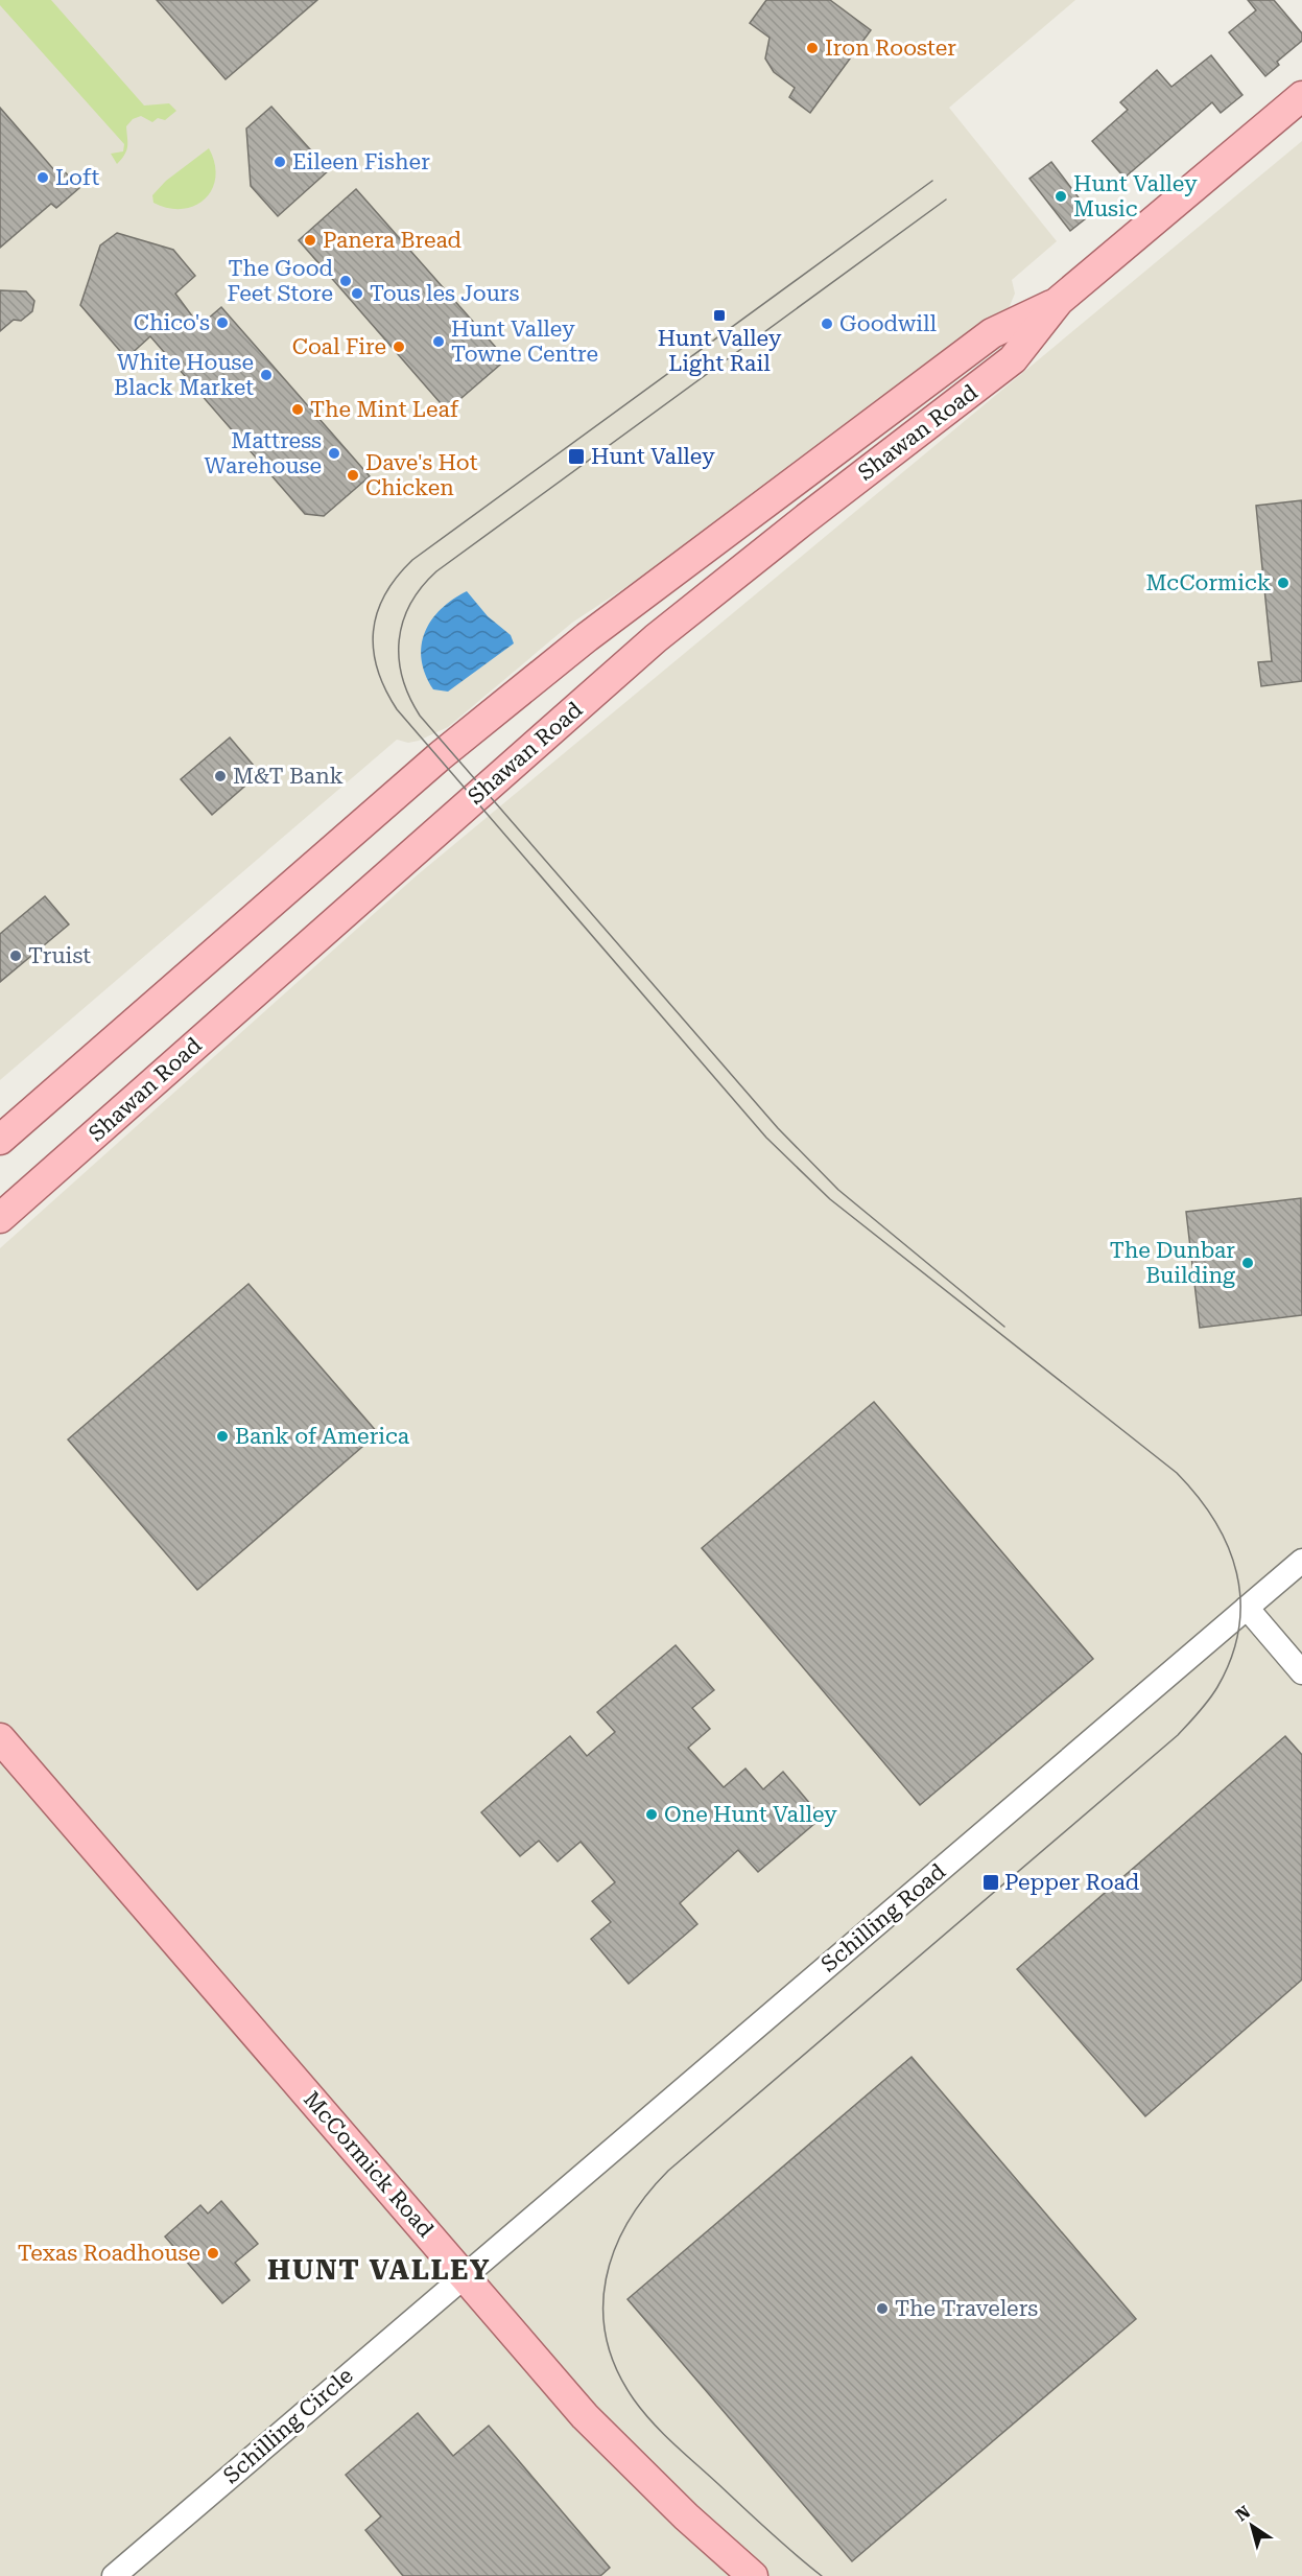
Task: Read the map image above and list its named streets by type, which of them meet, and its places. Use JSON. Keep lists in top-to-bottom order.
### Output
{
  "streets": {
    "main road": ["Shawan Road", "McCormick Road"],
    "street": ["Schilling Road", "Schilling Circle"]
  },
  "crossings": [
    ["Schilling Road", "McCormick Road"],
    ["Schilling Road", "Schilling Circle"],
    ["McCormick Road", "Schilling Circle"]
  ],
  "districts": ["HUNT VALLEY"],
  "places": {
    "other": [
      "Iron Rooster",
      "Eileen Fisher",
      "Loft",
      "Hunt Valley Music",
      "Panera Bread",
      "The Good Feet Store",
      "Tous les Jours",
      "Chico's",
      "Goodwill",
      "Hunt Valley Towne Centre",
      "Coal Fire",
      "White House Black Market",
      "The Mint Leaf",
      "Mattress Warehouse",
      "Dave's Hot Chicken",
      "McCormick",
      "M&T Bank",
      "Truist",
      "The Dunbar Building",
      "Bank of America",
      "One Hunt Valley",
      "Texas Roadhouse",
      "The Travelers"
    ],
    "transit": ["Hunt Valley Light Rail", "Hunt Valley", "Pepper Road"]
  },
  "north": "top left"
}
